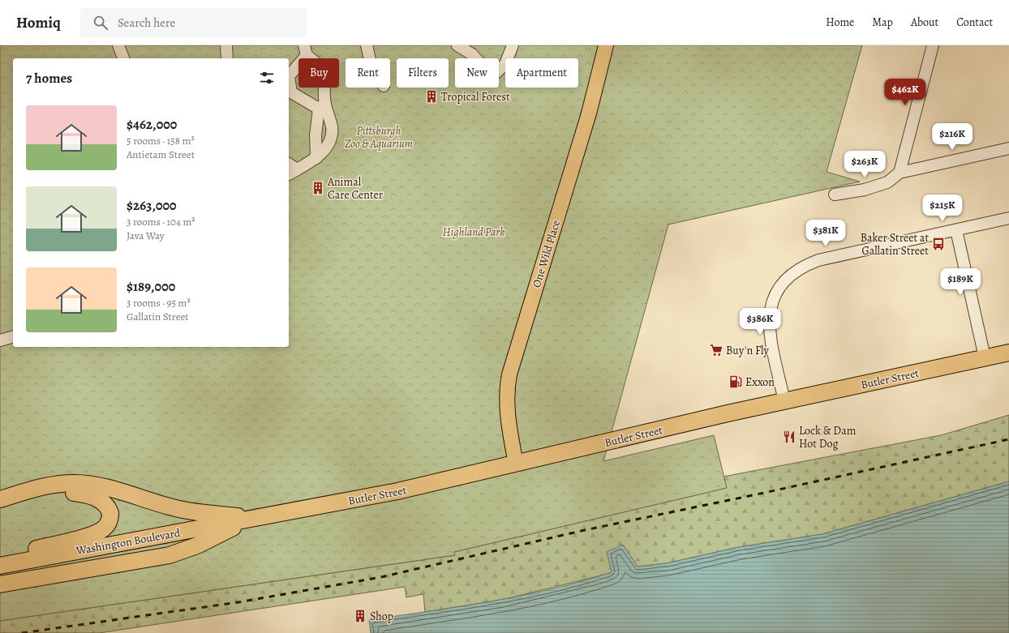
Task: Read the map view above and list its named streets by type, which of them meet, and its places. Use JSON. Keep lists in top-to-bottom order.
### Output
{
  "streets": {
    "highway": ["Butler Street", "Washington Boulevard"],
    "main road": ["One Wild Place"]
  },
  "crossings": [
    ["One Wild Place", "Butler Street"],
    ["Butler Street", "Washington Boulevard"]
  ],
  "parks": ["Pittsburgh Zoo & Aquarium", "Highland Park"],
  "places": {
    "building": ["Tropical Forest", "Animal Care Center", "Shop"],
    "bus stop": ["Baker Street at Gallatin Street"],
    "supermarket": ["Buy'n Fly"],
    "fuel station": ["Exxon"],
    "restaurant": ["Lock & Dam Hot Dog"]
  },
  "page": {
    "header": "Homiq",
    "search": "Search here",
    "nav": [
      "Home",
      "Map",
      "About",
      "Contact"
    ],
    "chip": [
      "Buy",
      "Rent",
      "Filters",
      "New",
      "Apartment"
    ],
    "heading": "7 homes",
    "price": [
      "$462K",
      "$216K",
      "$263K",
      "$215K",
      "$381K",
      "$189K",
      "$386K"
    ],
    "list": [
      {
        "name": "$462,000",
        "note": "5 rooms · 158 m² · Antietam Street"
      },
      {
        "name": "$263,000",
        "note": "3 rooms · 104 m² · Java Way"
      },
      {
        "name": "$189,000",
        "note": "3 rooms · 95 m² · Gallatin Street"
      }
    ]
  }
}
